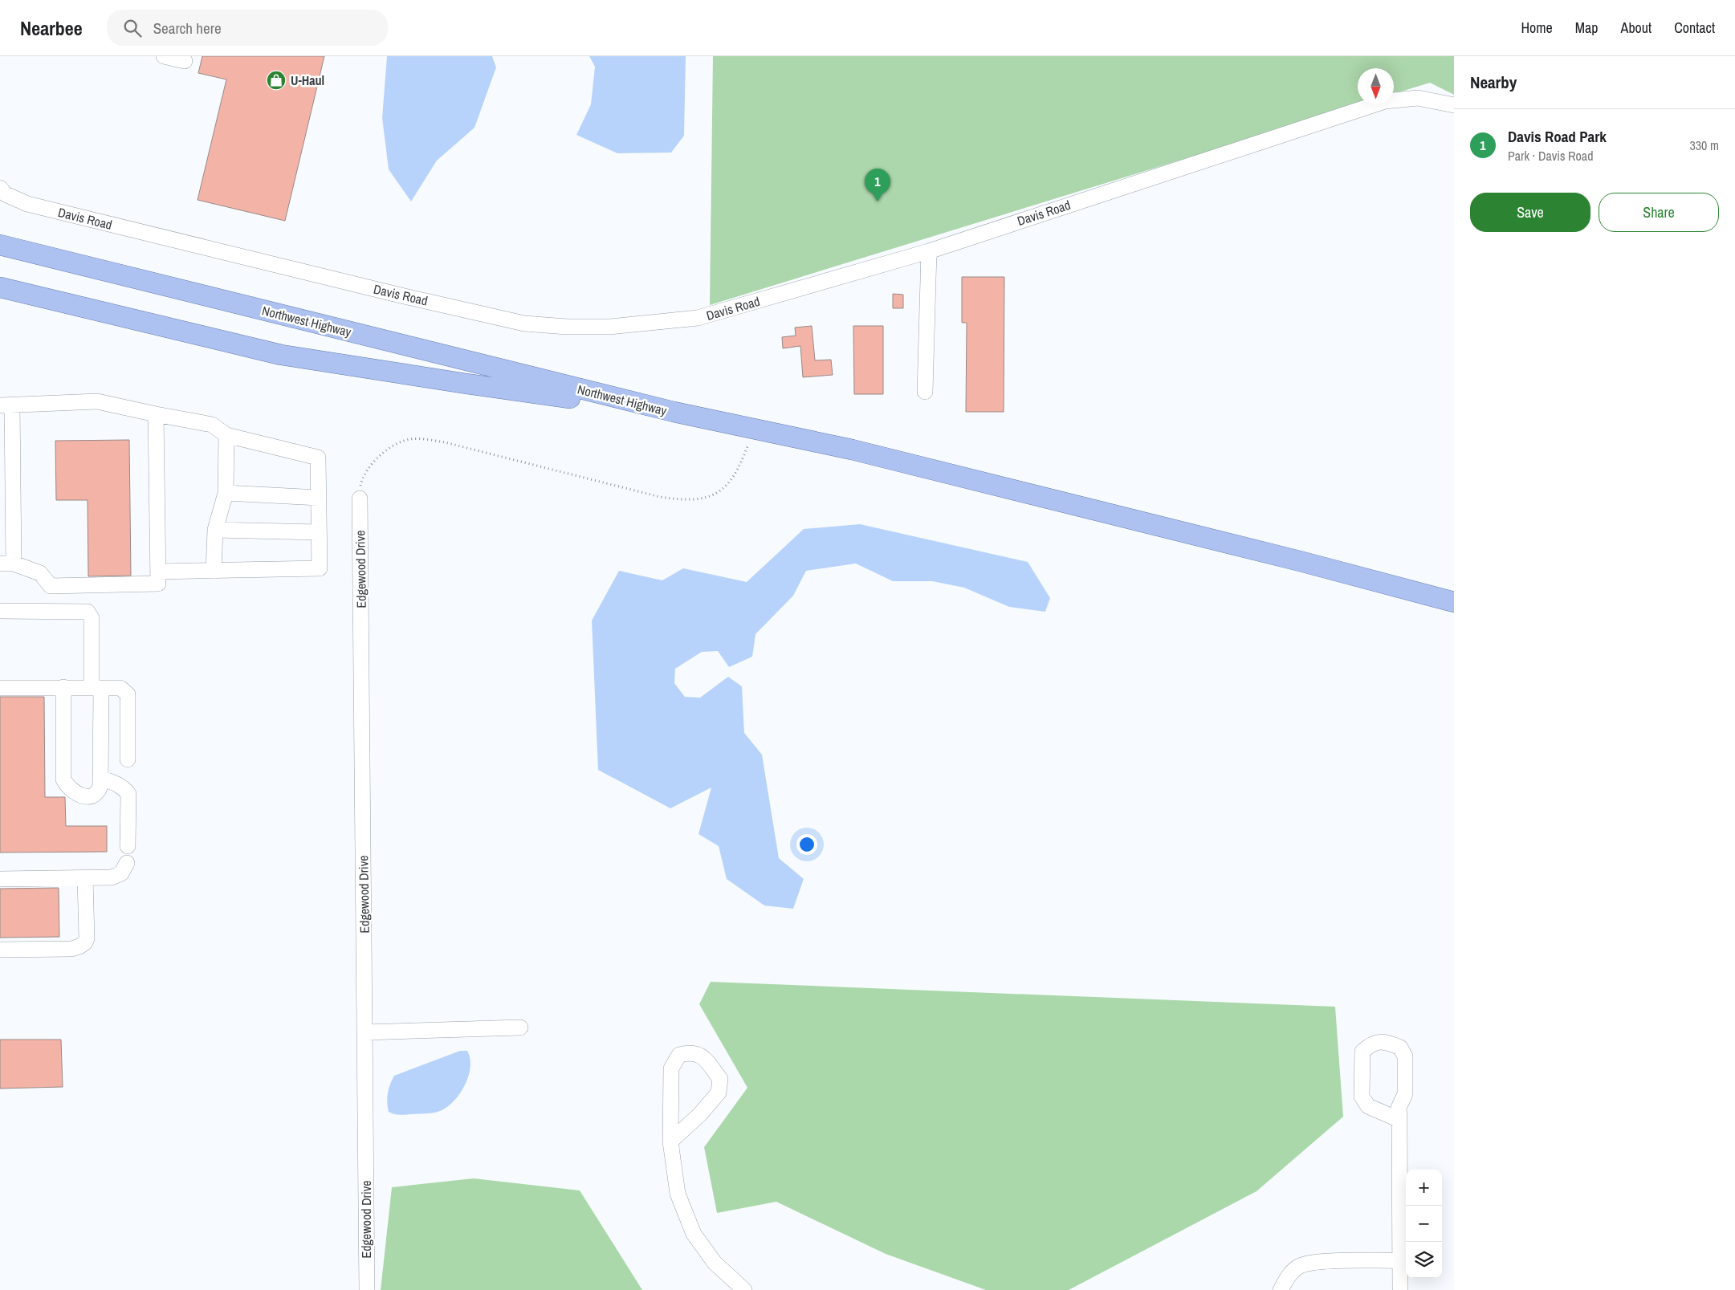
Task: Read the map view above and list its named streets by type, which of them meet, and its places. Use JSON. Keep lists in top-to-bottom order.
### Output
{
  "streets": {
    "main road": ["Northwest Highway"],
    "street": ["Davis Road", "Edgewood Drive"]
  },
  "places": {
    "shop": ["U-Haul"]
  },
  "north": "bottom",
  "page": {
    "header": "Nearbee",
    "search": "Search here",
    "nav": [
      "Home",
      "Map",
      "About",
      "Contact"
    ],
    "heading": "Nearby",
    "list": [
      {
        "mark": "1",
        "name": "Davis Road Park",
        "note": "Park · Davis Road",
        "value": "330 m"
      }
    ],
    "pins": "1",
    "buttons": ["Save", "Share"],
    "map_buttons": ["+", "−"]
  }
}
